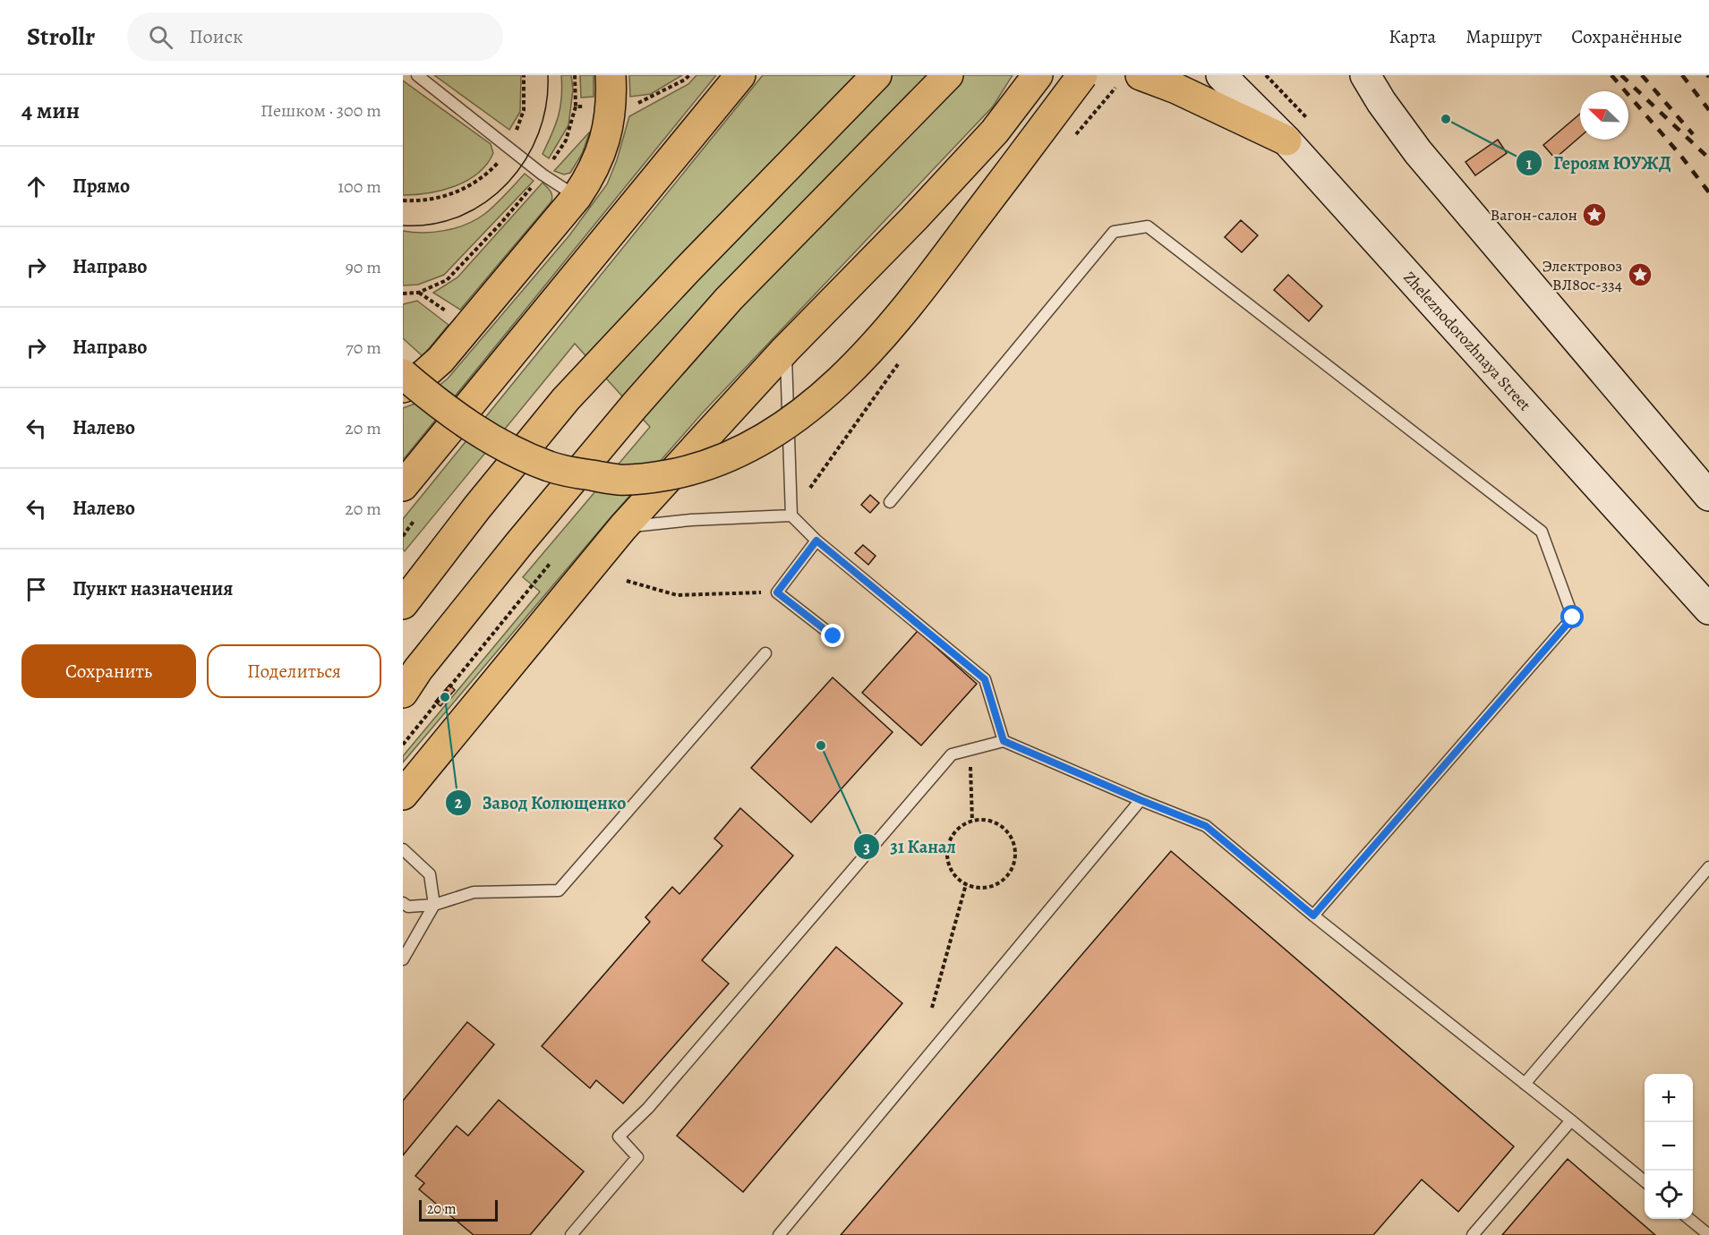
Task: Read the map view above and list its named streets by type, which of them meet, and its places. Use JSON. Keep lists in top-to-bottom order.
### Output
{
  "streets": {
    "main road": ["Zheleznodorozhnaya Street"]
  },
  "places": {
    "other": ["Героям ЮУЖД", "Завод Колющенко", "31 Канал"],
    "place": ["Вагон-салон", "Электровоз ВЛ80с-334"]
  },
  "scale_bar": "20 m",
  "north": "top left",
  "page": {
    "header": "Strollr",
    "search": "Поиск",
    "nav": ["Карта", "Маршрут", "Сохранённые"],
    "heading": ["4 мин", "Пешком · 300 m"],
    "list": [
      ["Прямо", "100 m"],
      ["Направо", "90 m"],
      ["Направо", "70 m"],
      ["Налево", "20 m"],
      ["Налево", "20 m"],
      "Пункт назначения"
    ],
    "buttons": ["Сохранить", "Поделиться"],
    "map_buttons": ["+", "−"],
    "scale": "20 m"
  }
}
